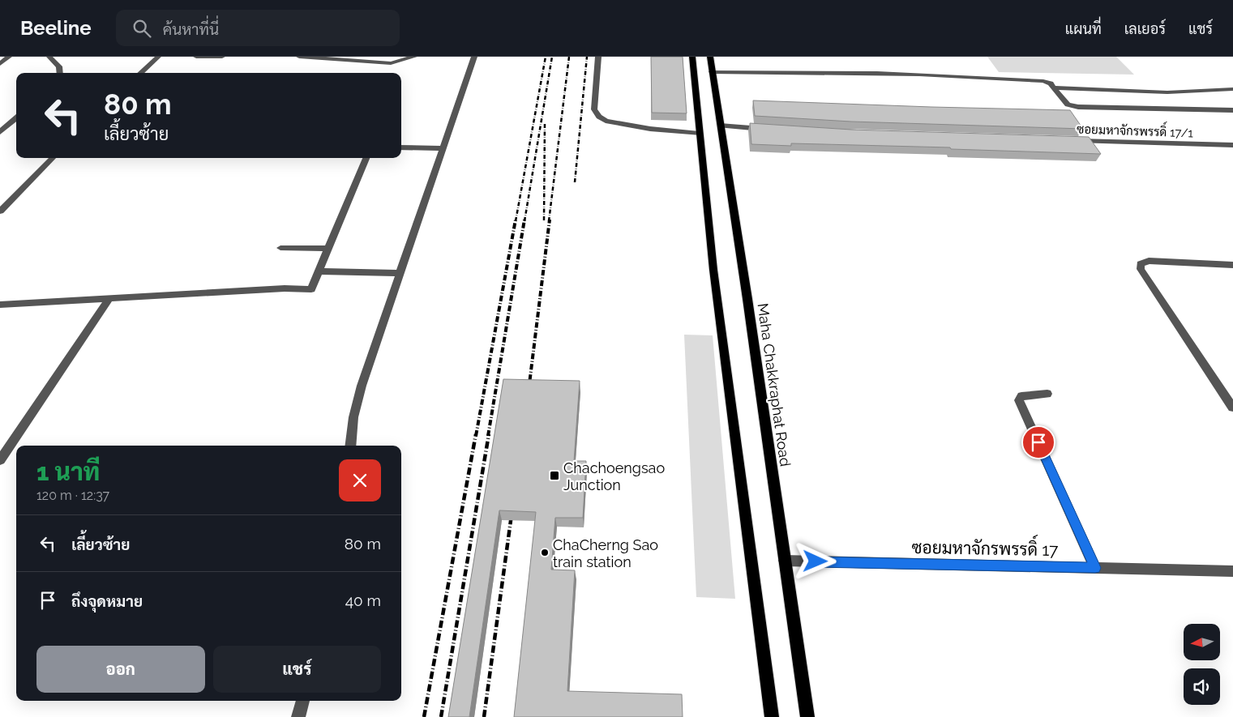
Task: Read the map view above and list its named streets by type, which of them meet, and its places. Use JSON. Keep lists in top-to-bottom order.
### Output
{
  "streets": {
    "main road": ["Maha Chakkraphat Road"],
    "street": ["ซอยมหาจักรพรรดิ์ 17/1", "ซอยมหาจักรพรรดิ์ 17"]
  },
  "crossings": [
    ["Maha Chakkraphat Road", "ซอยมหาจักรพรรดิ์ 17"]
  ],
  "places": {
    "transit": ["Chachoengsao Junction"],
    "other": ["ChaCherng Sao train station"]
  },
  "north": "left",
  "page": {
    "header": "Beeline",
    "search": "ค้นหาที่นี่",
    "nav": ["แผนที่", "เลเยอร์", "แชร์"],
    "turn": ["80 m", "เลี้ยวซ้าย"],
    "heading": ["1 นาที", "120 m · 12:37"],
    "list": [
      {
        "name": "เลี้ยวซ้าย",
        "value": "80 m"
      },
      {
        "name": "ถึงจุดหมาย",
        "value": "40 m"
      }
    ],
    "buttons": ["ออก", "แชร์"]
  }
}
